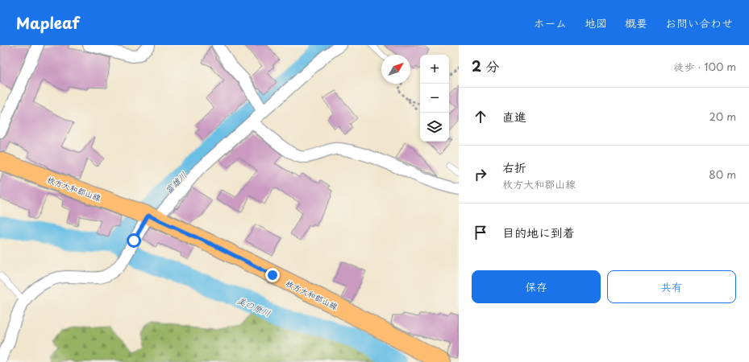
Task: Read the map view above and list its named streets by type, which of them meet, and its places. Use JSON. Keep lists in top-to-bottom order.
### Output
{
  "streets": {
    "main road": ["枚方大和郡山線"]
  },
  "water": ["富雄川", "美の原川"],
  "north": "top right",
  "page": {
    "header": "Mapleaf",
    "nav": [
      "ホーム",
      "地図",
      "概要",
      "お問い合わせ"
    ],
    "heading": ["2 分", "徒歩 · 100 m"],
    "map_buttons": ["+", "−"],
    "list": [
      ["直進", "20 m"],
      ["右折", "枚方大和郡山線", "80 m"],
      "目的地に到着"
    ],
    "buttons": ["保存", "共有"]
  }
}
